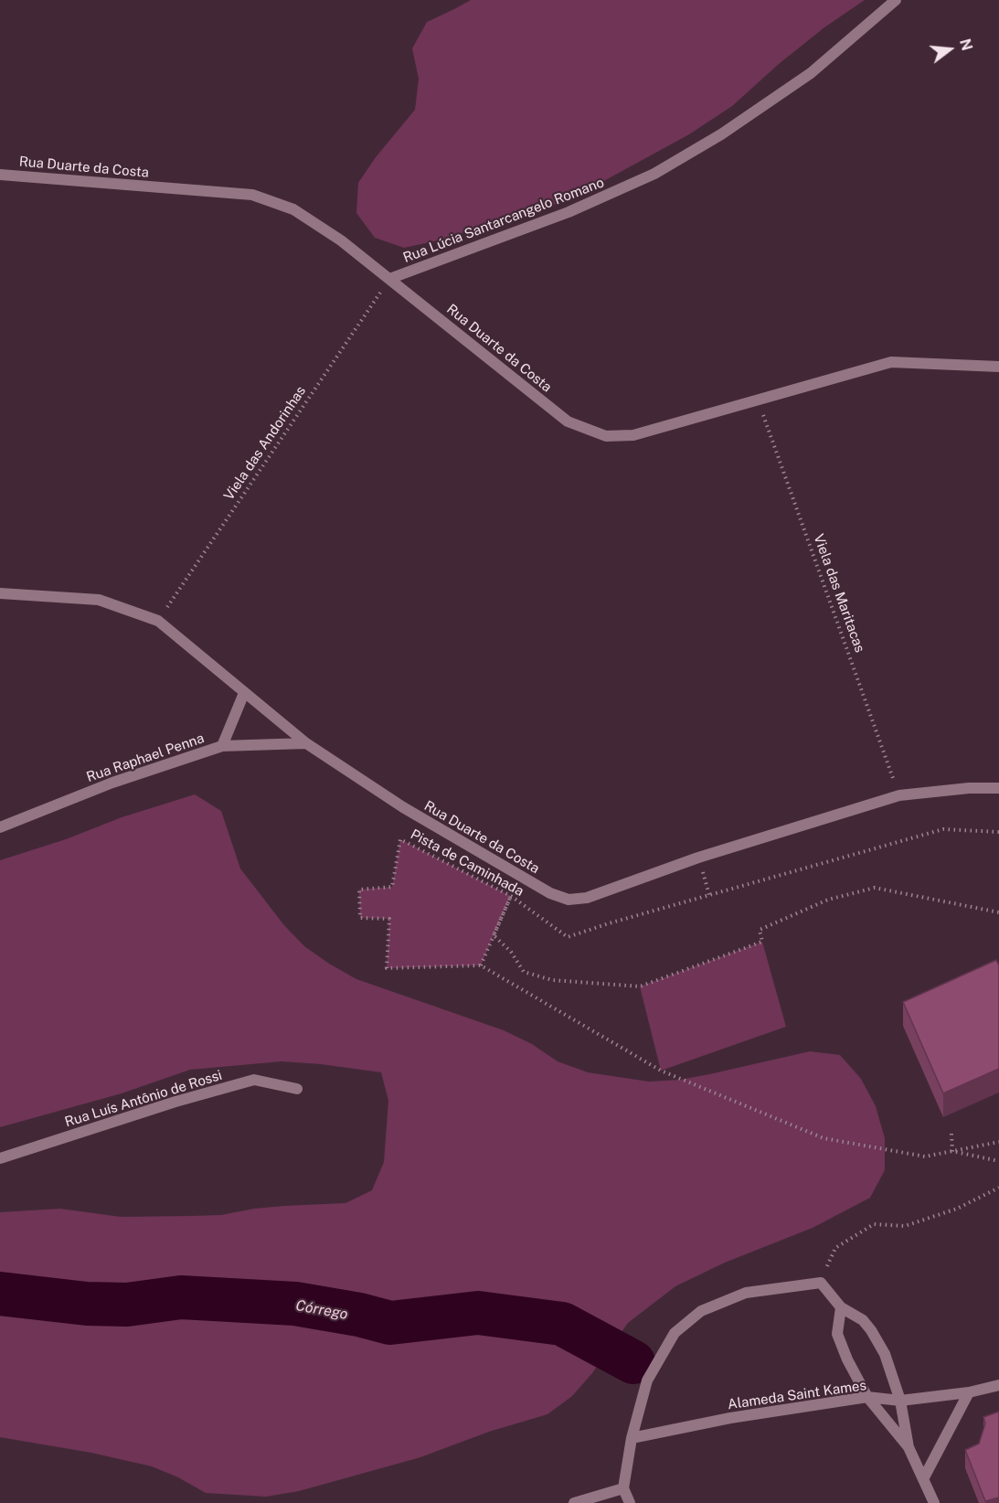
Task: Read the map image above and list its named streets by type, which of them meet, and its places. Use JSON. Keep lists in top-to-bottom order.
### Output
{
  "streets": {
    "street": [
      "Rua Duarte da Costa",
      "Rua Lúcia Santarcangelo Romano",
      "Rua Raphael Penna",
      "Rua Luís Antônio de Rossi",
      "Alameda Saint Kames"
    ],
    "path": ["Viela das Andorinhas", "Viela das Maritacas", "Pista de Caminhada"]
  },
  "crossings": [
    ["Rua Duarte da Costa", "Rua Lúcia Santarcangelo Romano"],
    ["Rua Duarte da Costa", "Viela das Andorinhas"],
    ["Rua Duarte da Costa", "Viela das Maritacas"],
    ["Rua Duarte da Costa", "Rua Raphael Penna"],
    ["Rua Lúcia Santarcangelo Romano", "Viela das Andorinhas"]
  ],
  "water": ["Córrego"],
  "north": "right"
}
